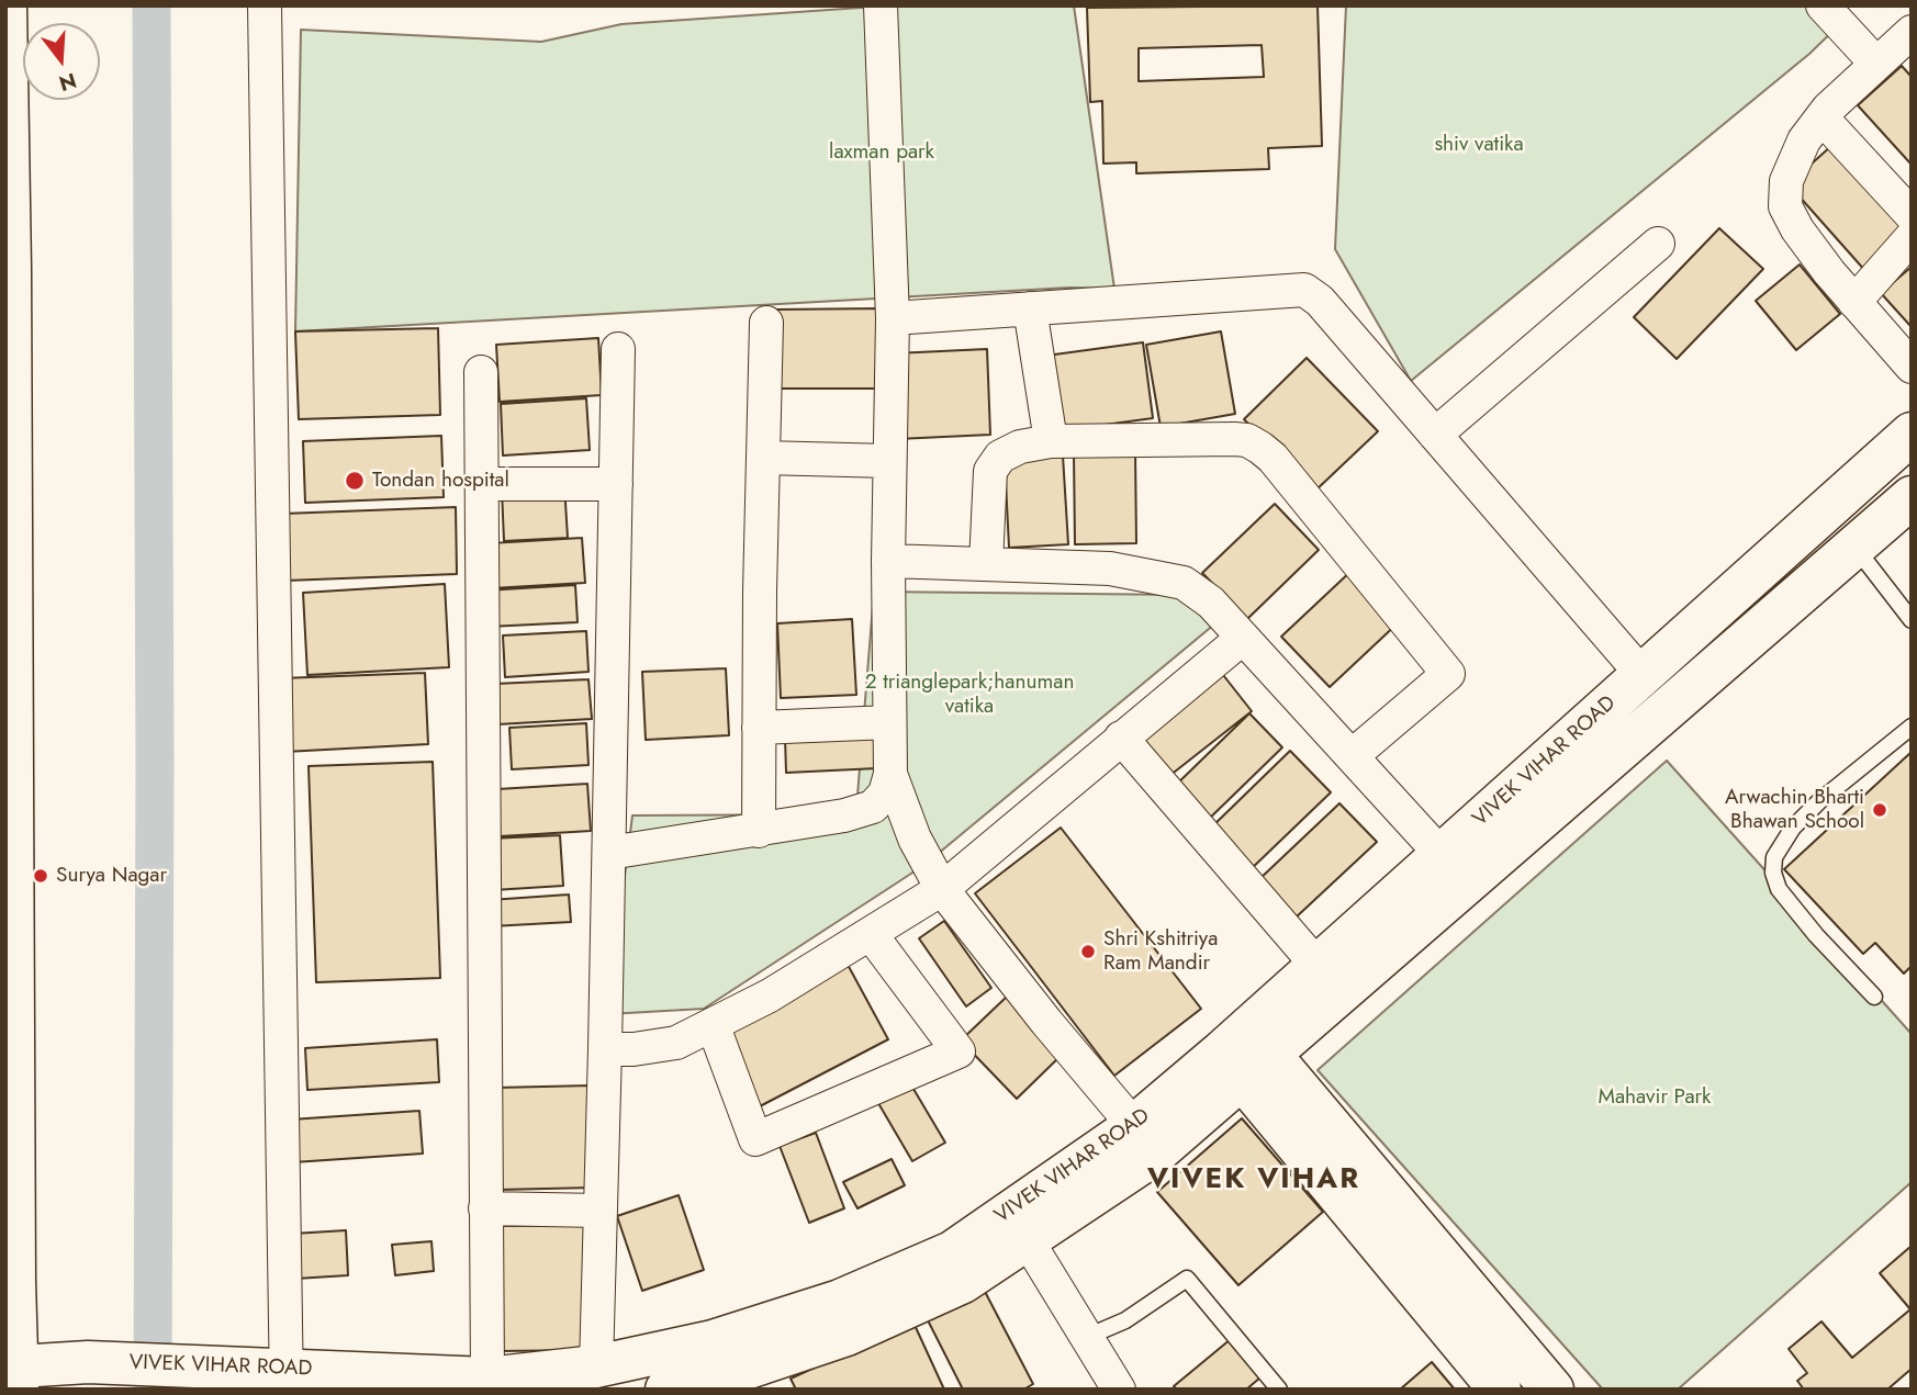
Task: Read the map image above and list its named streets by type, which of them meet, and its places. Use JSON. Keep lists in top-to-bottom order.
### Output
{
  "streets": {
    "street": ["VIVEK VIHAR ROAD"]
  },
  "districts": ["VIVEK VIHAR"],
  "parks": [
    "shiv vatika",
    "laxman park",
    "2 trianglepark;hanuman vatika",
    "Mahavir Park"
  ],
  "places": [
    "Tondan hospital",
    "Arwachin Bharti Bhawan School",
    "Surya Nagar",
    "Shri Kshitriya Ram Mandir"
  ],
  "north": "bottom"
}
